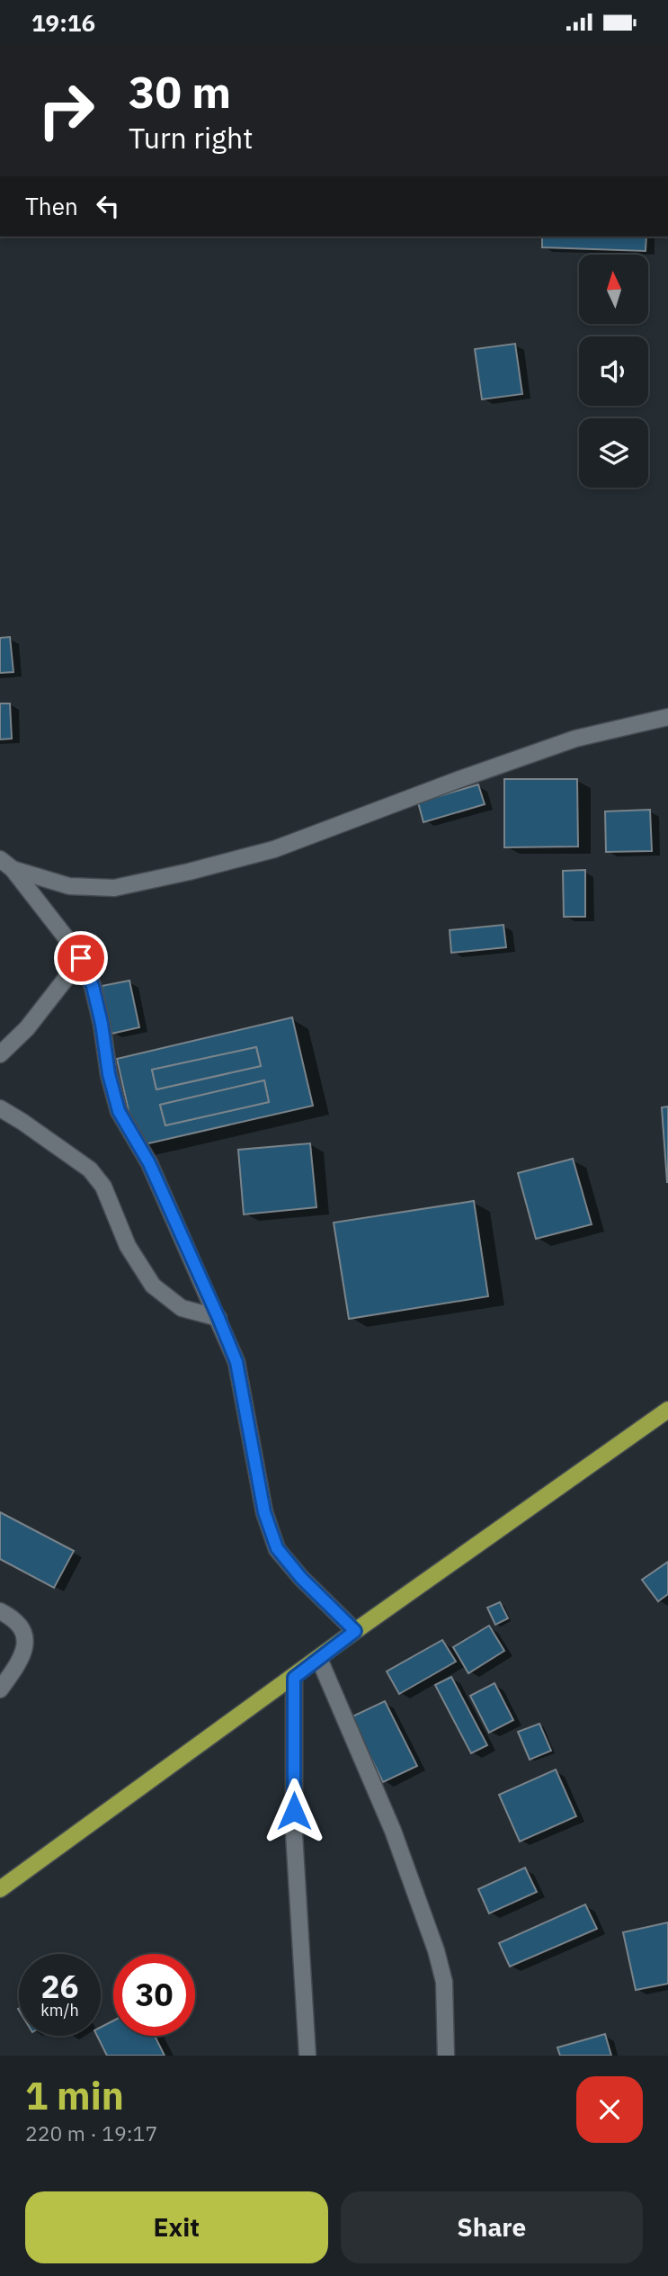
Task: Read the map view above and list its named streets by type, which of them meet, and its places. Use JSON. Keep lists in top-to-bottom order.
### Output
{
  "north": "top",
  "page": {
    "status": "19:16",
    "turn": ["30 m", "Turn right"],
    "then": "Then",
    "speed": "26 km/h",
    "limit": "30",
    "heading": ["1 min", "220 m · 19:17"],
    "buttons": ["Exit", "Share"]
  }
}
